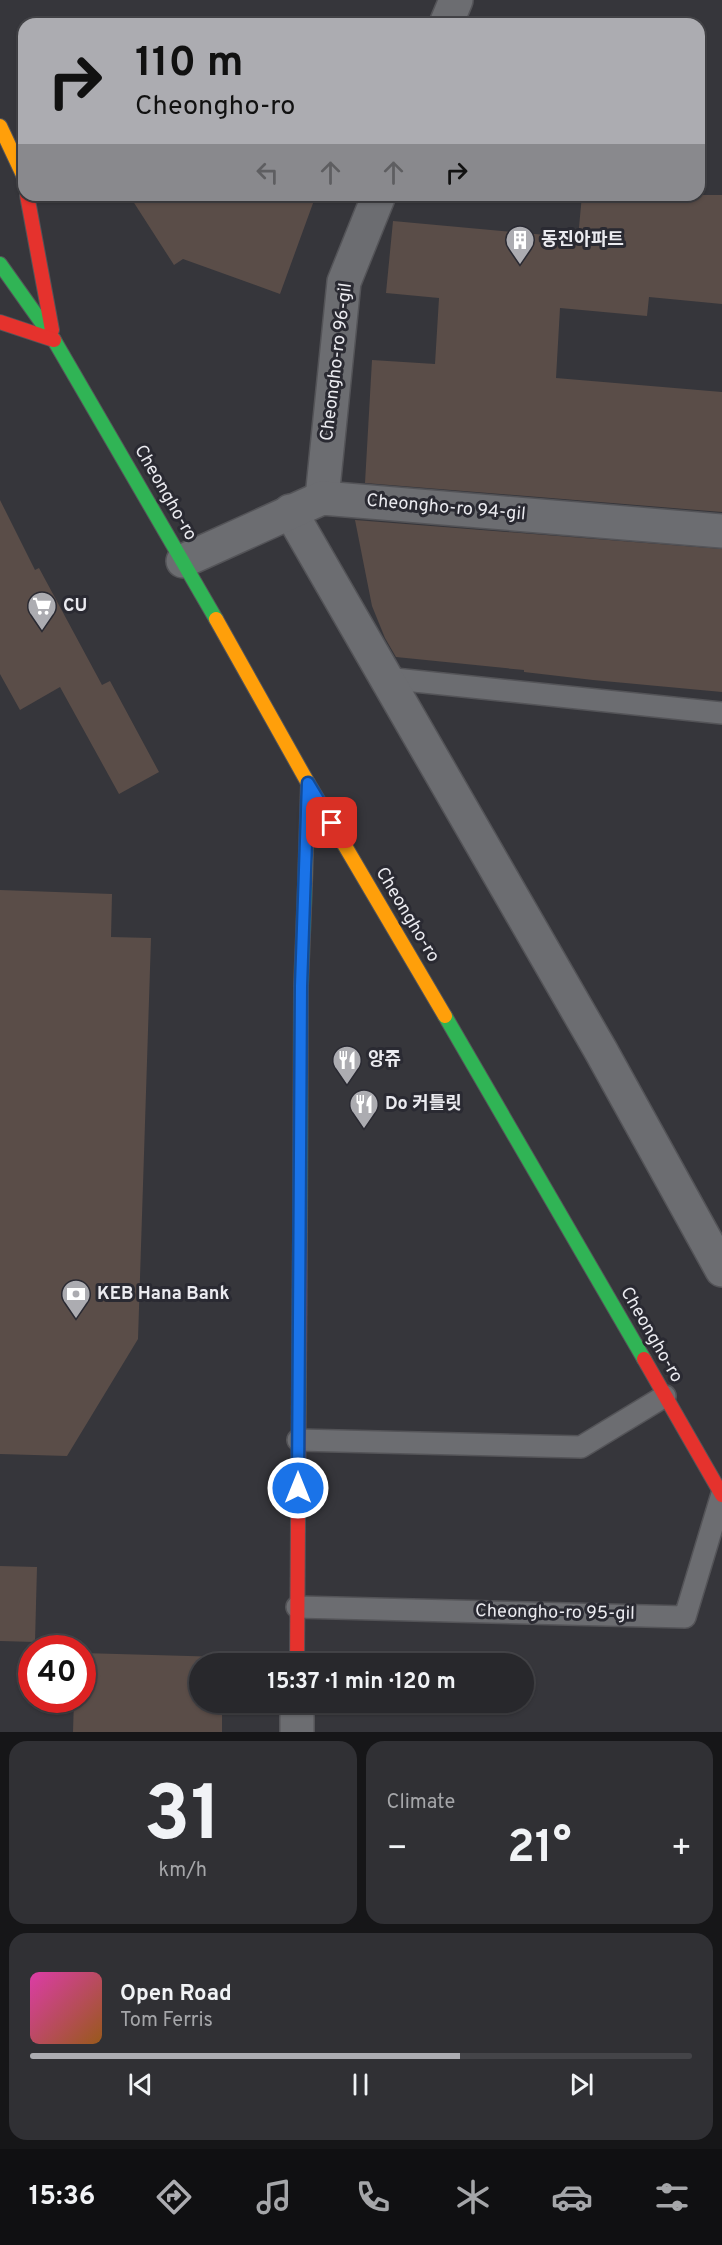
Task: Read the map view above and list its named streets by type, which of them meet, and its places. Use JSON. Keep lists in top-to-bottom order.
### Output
{
  "streets": {
    "main road": ["Cheongho-ro"],
    "street": ["Cheongho-ro 96-gil", "Cheongho-ro 94-gil"],
    "lane": ["Cheongho-ro 95-gil"]
  },
  "crossings": [
    ["Cheongho-ro 96-gil", "Cheongho-ro 94-gil"],
    ["Cheongho-ro", "Cheongho-ro 94-gil"],
    ["Cheongho-ro", "Cheongho-ro 95-gil"]
  ],
  "places": {
    "building": ["동진아파트"],
    "supermarket": ["CU"],
    "restaurant": ["앙쥬", "Do 커틀릿"],
    "bank": ["KEB Hana Bank"]
  },
  "page": {
    "turn": ["110 m", "Cheongho-ro"],
    "limit": "40",
    "trip": "15:37 · 1 min · 120 m",
    "tile": [
      ["31", "km/h"],
      "Climate"
    ],
    "heat": ["−", "21°", "+"],
    "song": ["Open Road", "Tom Ferris"],
    "tabs": "15:36"
  }
}
